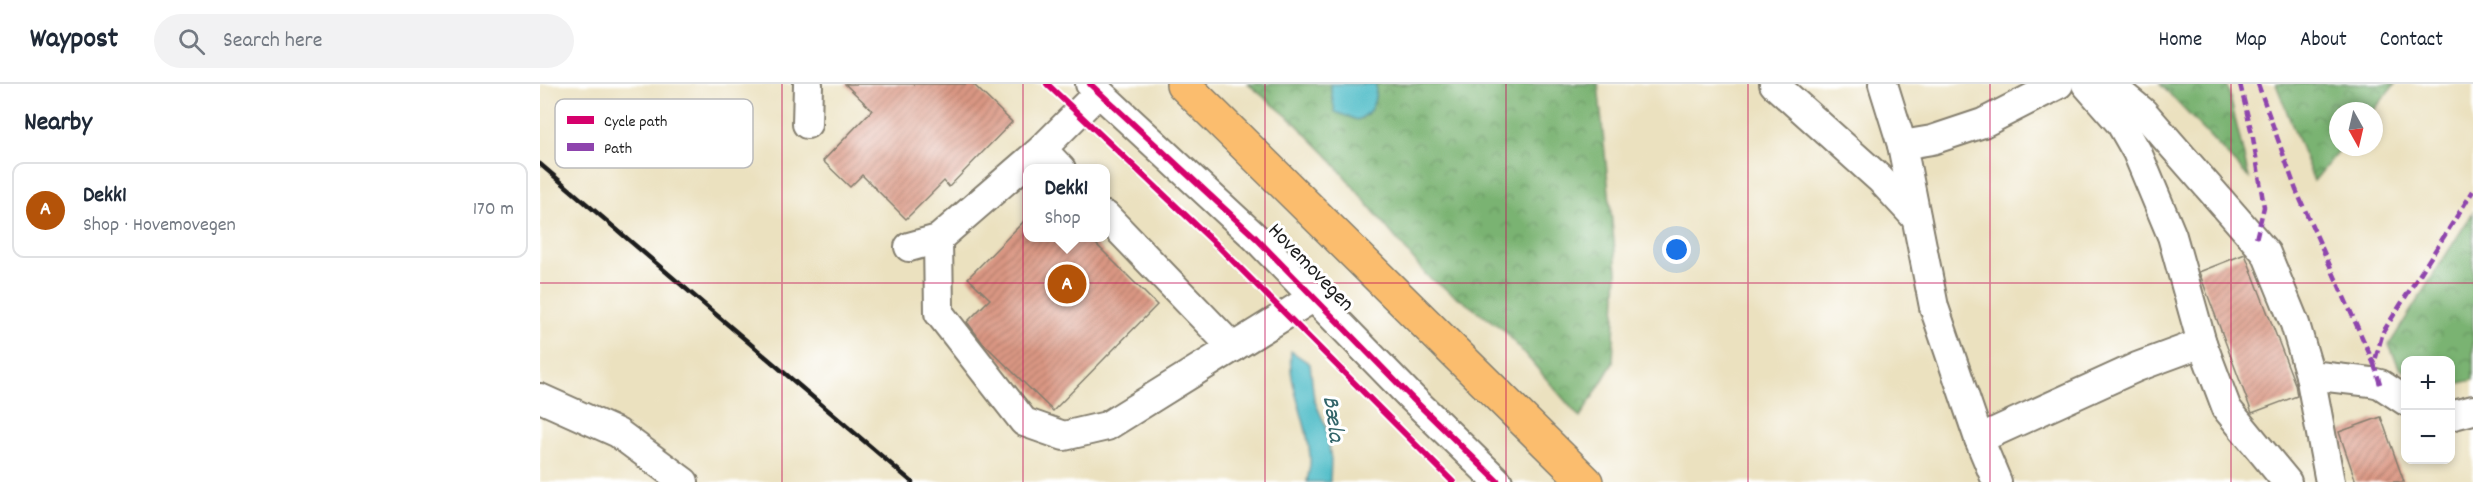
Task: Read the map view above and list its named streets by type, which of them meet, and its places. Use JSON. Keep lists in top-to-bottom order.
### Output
{
  "streets": {
    "street": ["Hovemovegen"]
  },
  "water": ["Bæla"],
  "legend": ["Cycle path", "Path"],
  "north": "bottom",
  "page": {
    "header": "Waypost",
    "search": "Search here",
    "nav": [
      "Home",
      "Map",
      "About",
      "Contact"
    ],
    "heading": "Nearby",
    "list": [
      {
        "mark": "A",
        "name": "Dekk1",
        "note": "Shop · Hovemovegen",
        "value": "170 m"
      }
    ],
    "popup": ["Dekk1", "Shop"],
    "pins": "A",
    "map_buttons": ["+", "−"]
  }
}
